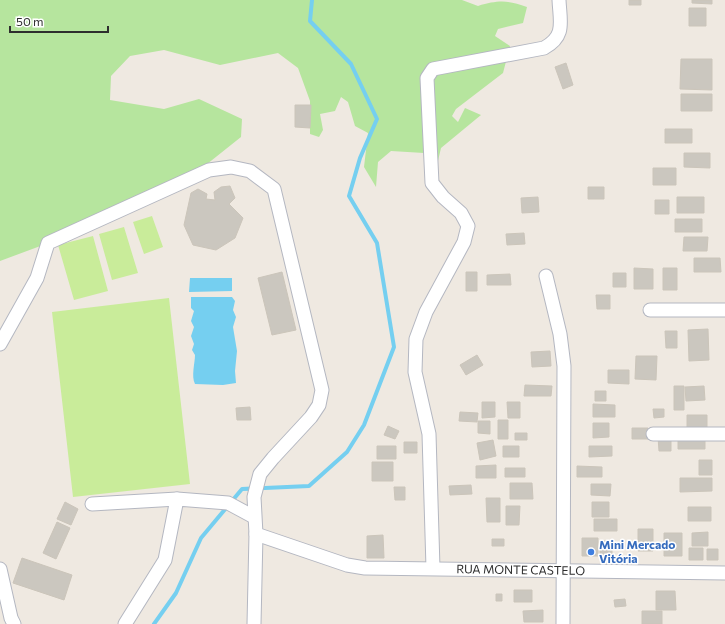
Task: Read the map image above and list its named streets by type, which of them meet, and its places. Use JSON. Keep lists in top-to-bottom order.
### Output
{
  "streets": {
    "street": ["RUA MONTE CASTELO"]
  },
  "places": ["Mini Mercado Vitória"],
  "scale_bar": "50 m"
}
